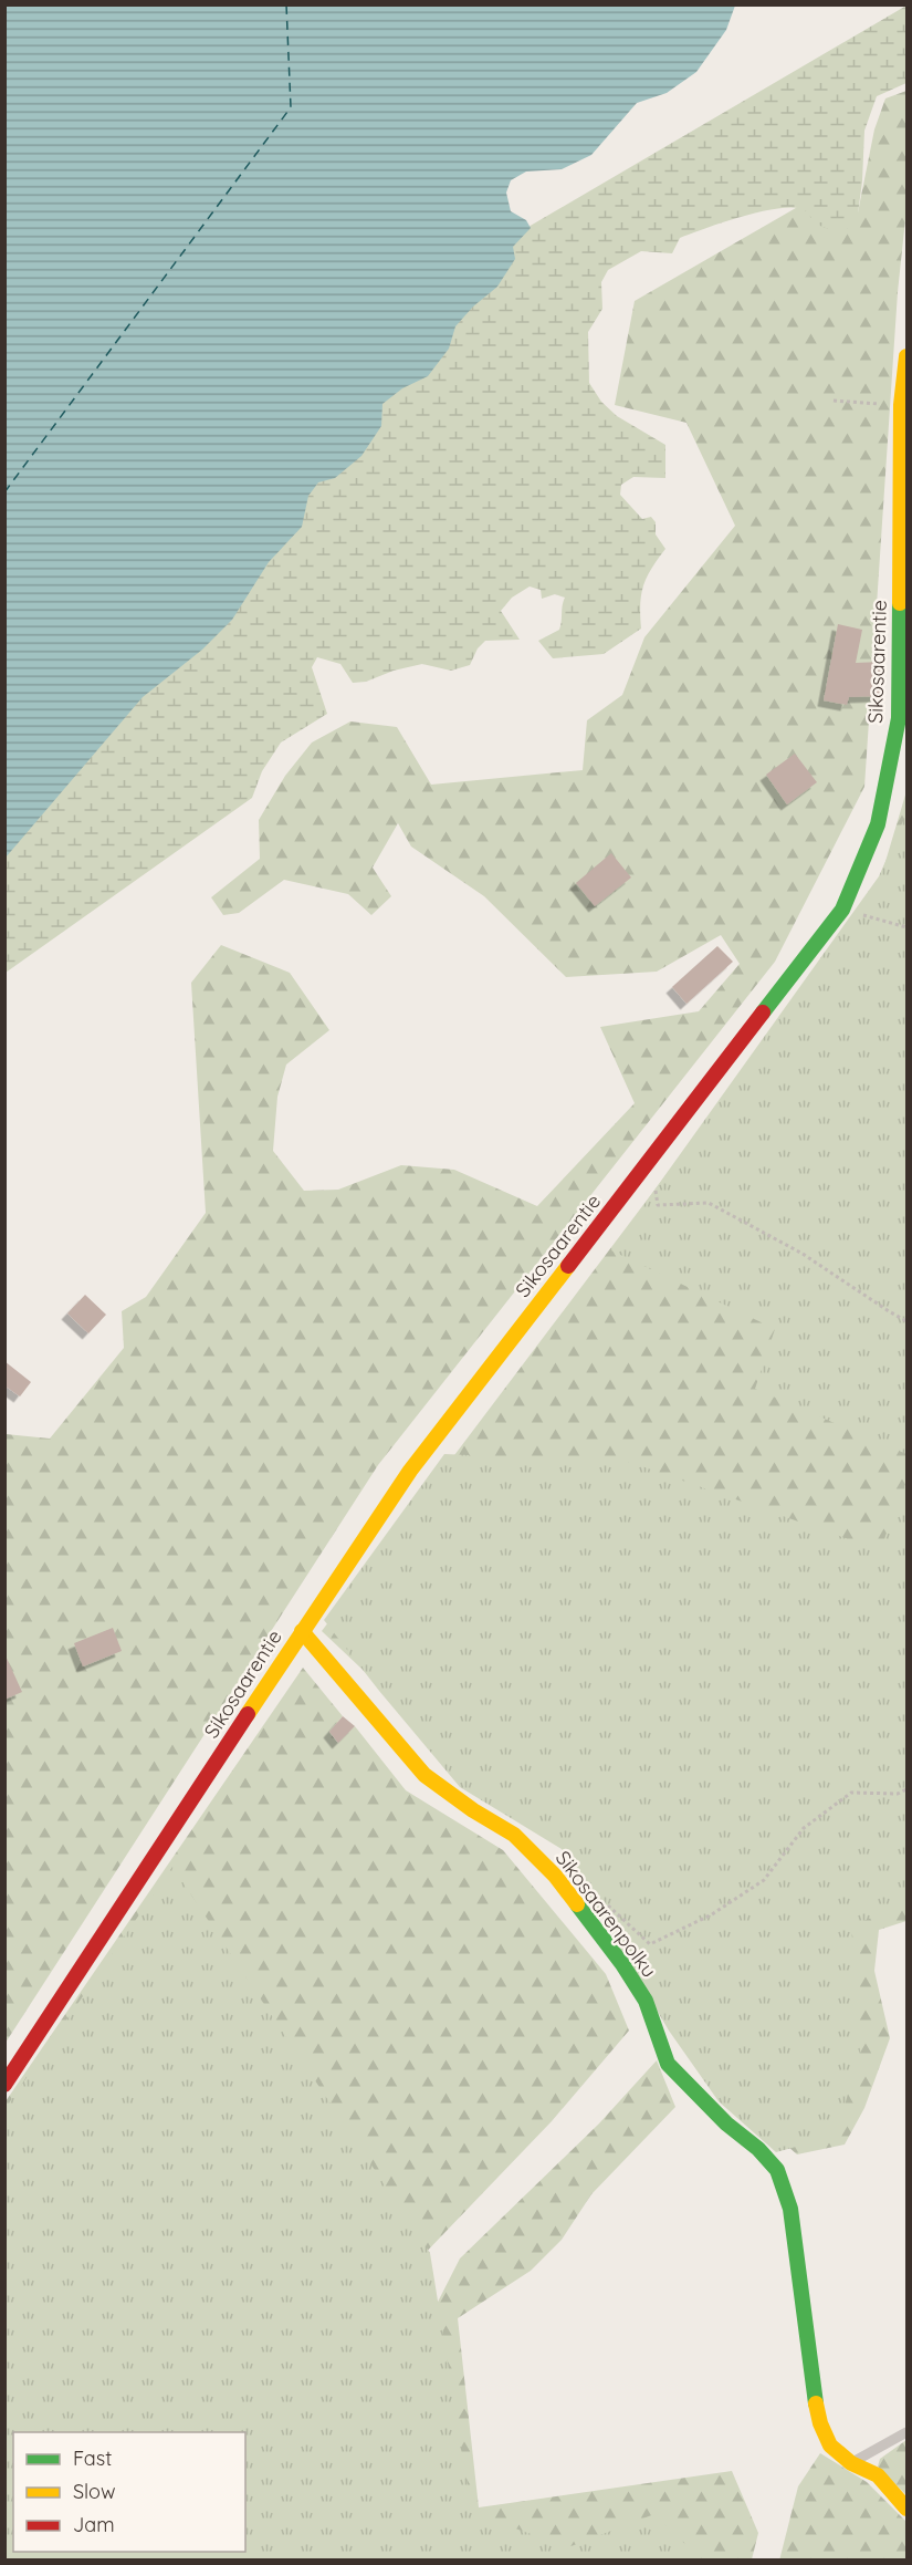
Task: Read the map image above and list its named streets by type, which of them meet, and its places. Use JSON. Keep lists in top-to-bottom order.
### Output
{
  "streets": {
    "street": ["Sikosaarentie", "Sikosaarenpolku"]
  },
  "crossings": [
    ["Sikosaarentie", "Sikosaarenpolku"]
  ],
  "legend": ["Fast", "Slow", "Jam"]
}
